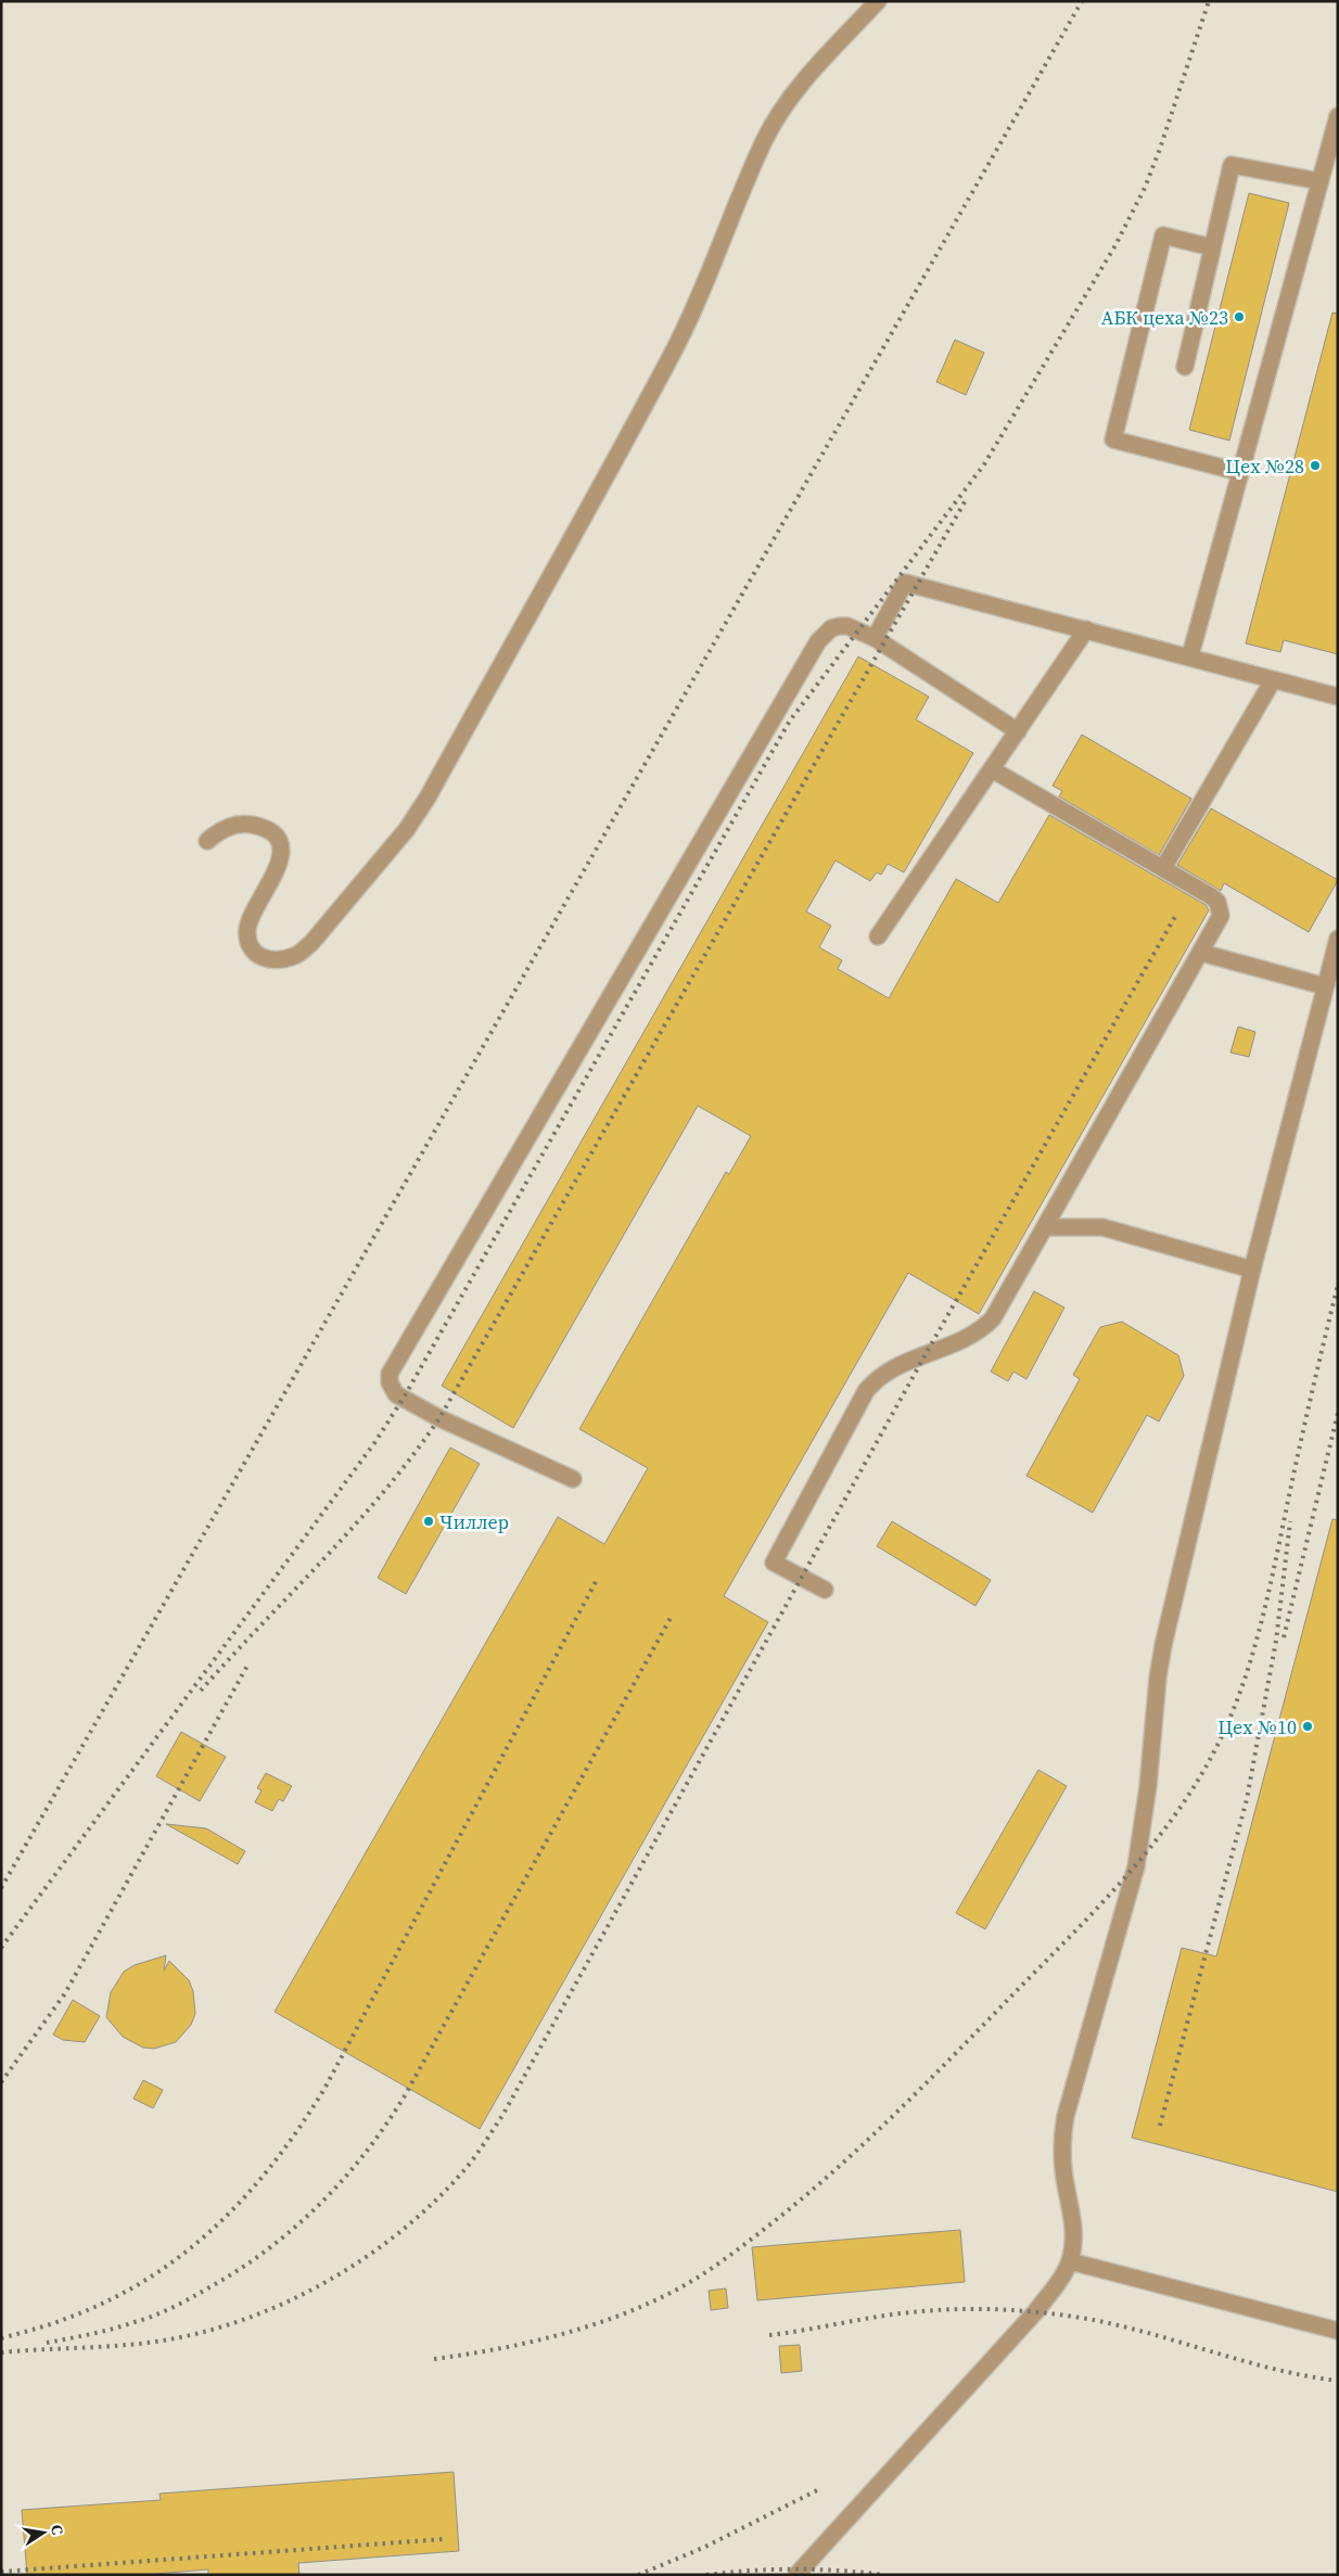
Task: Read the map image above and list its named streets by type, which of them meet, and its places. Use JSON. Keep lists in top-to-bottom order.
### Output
{
  "places": [
    "АБК цеха №23",
    "Цех №28",
    "Чиллер",
    "Цех №10"
  ],
  "north": "right"
}
